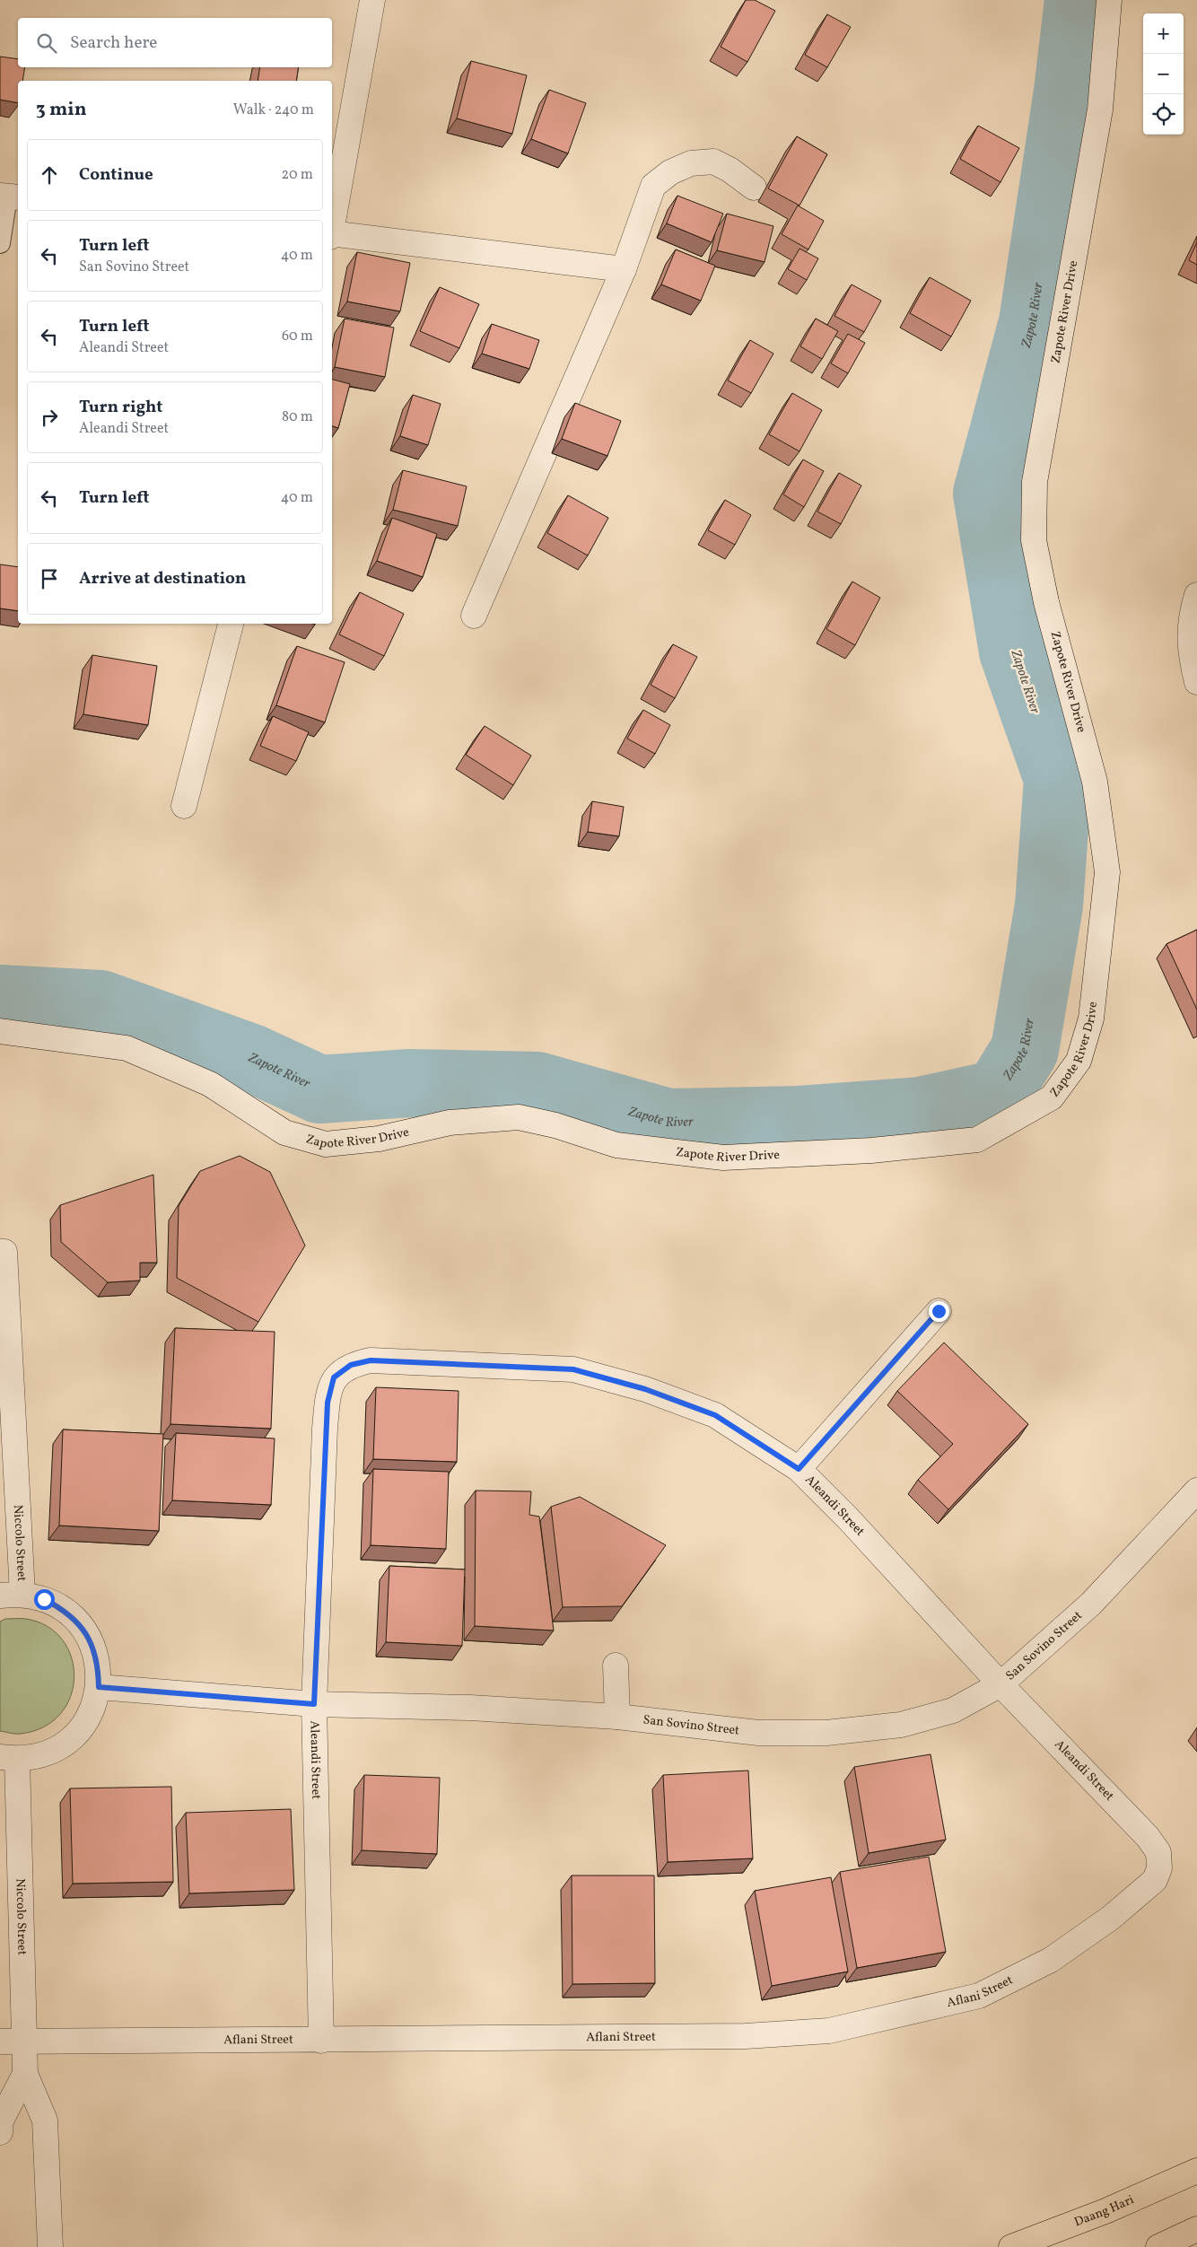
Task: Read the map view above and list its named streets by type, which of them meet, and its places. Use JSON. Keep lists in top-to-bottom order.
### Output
{
  "streets": {
    "main road": ["Daang Hari"],
    "street": [
      "Zapote River Drive",
      "Aleandi Street",
      "Niccolo Street",
      "San Sovino Street",
      "Aflani Street"
    ]
  },
  "crossings": [
    ["Aleandi Street", "San Sovino Street"],
    ["Aleandi Street", "Aflani Street"],
    ["Niccolo Street", "Aflani Street"]
  ],
  "water": ["Zapote River"],
  "page": {
    "map_buttons": ["+", "−"],
    "search": "Search here",
    "heading": ["3 min", "Walk · 240 m"],
    "list": [
      ["Continue", "20 m"],
      ["Turn left", "San Sovino Street", "40 m"],
      ["Turn left", "Aleandi Street", "60 m"],
      ["Turn right", "Aleandi Street", "80 m"],
      ["Turn left", "40 m"],
      "Arrive at destination"
    ]
  }
}
